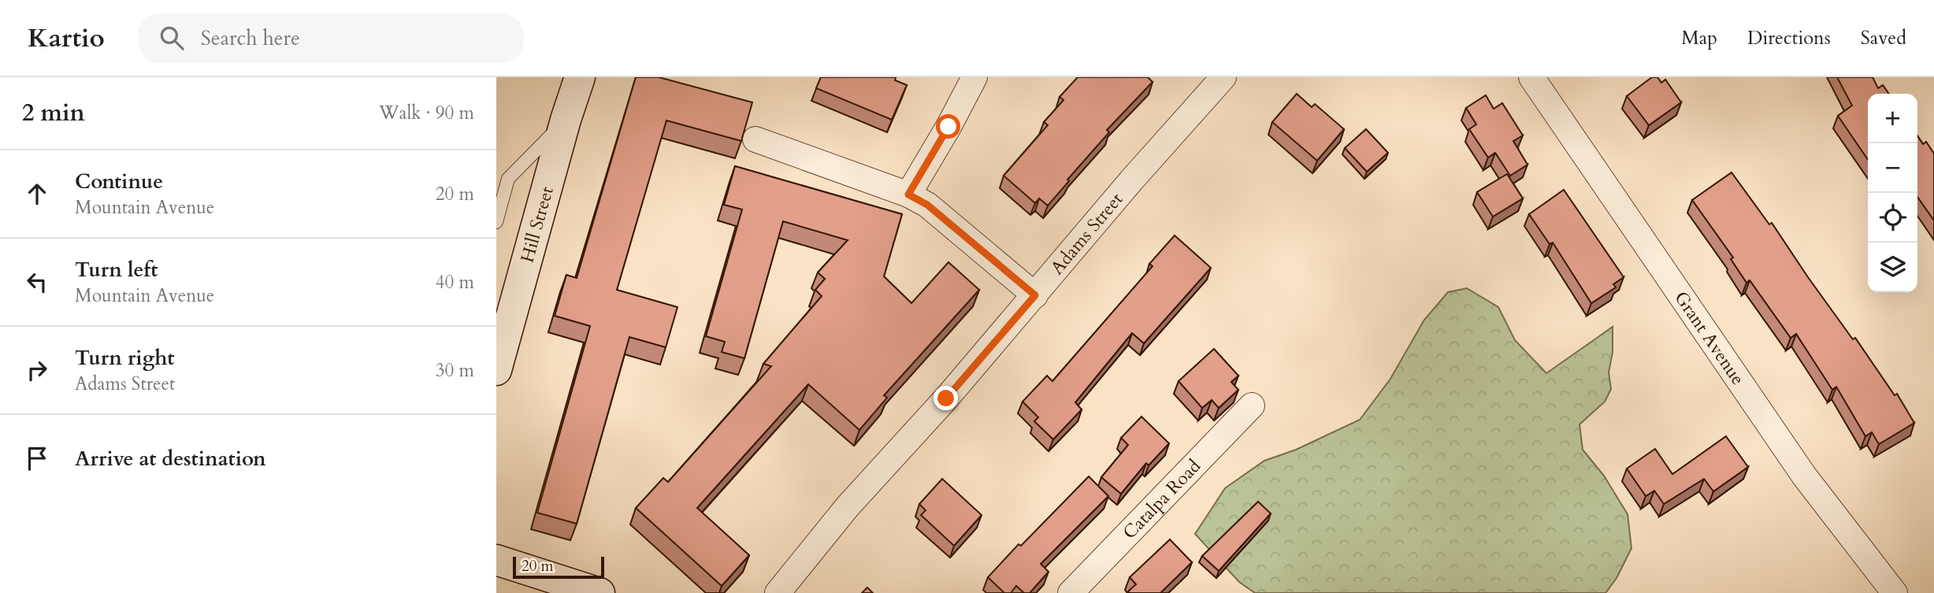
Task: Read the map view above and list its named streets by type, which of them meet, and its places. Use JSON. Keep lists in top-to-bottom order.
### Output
{
  "streets": {
    "street": [
      "Hill Street",
      "Adams Street",
      "Grant Avenue",
      "Catalpa Road"
    ]
  },
  "scale_bar": "20 m",
  "page": {
    "header": "Kartio",
    "search": "Search here",
    "nav": ["Map", "Directions", "Saved"],
    "heading": ["2 min", "Walk · 90 m"],
    "map_buttons": ["+", "−"],
    "list": [
      ["Continue", "Mountain Avenue", "20 m"],
      ["Turn left", "Mountain Avenue", "40 m"],
      ["Turn right", "Adams Street", "30 m"],
      "Arrive at destination"
    ],
    "scale": "20 m"
  }
}
